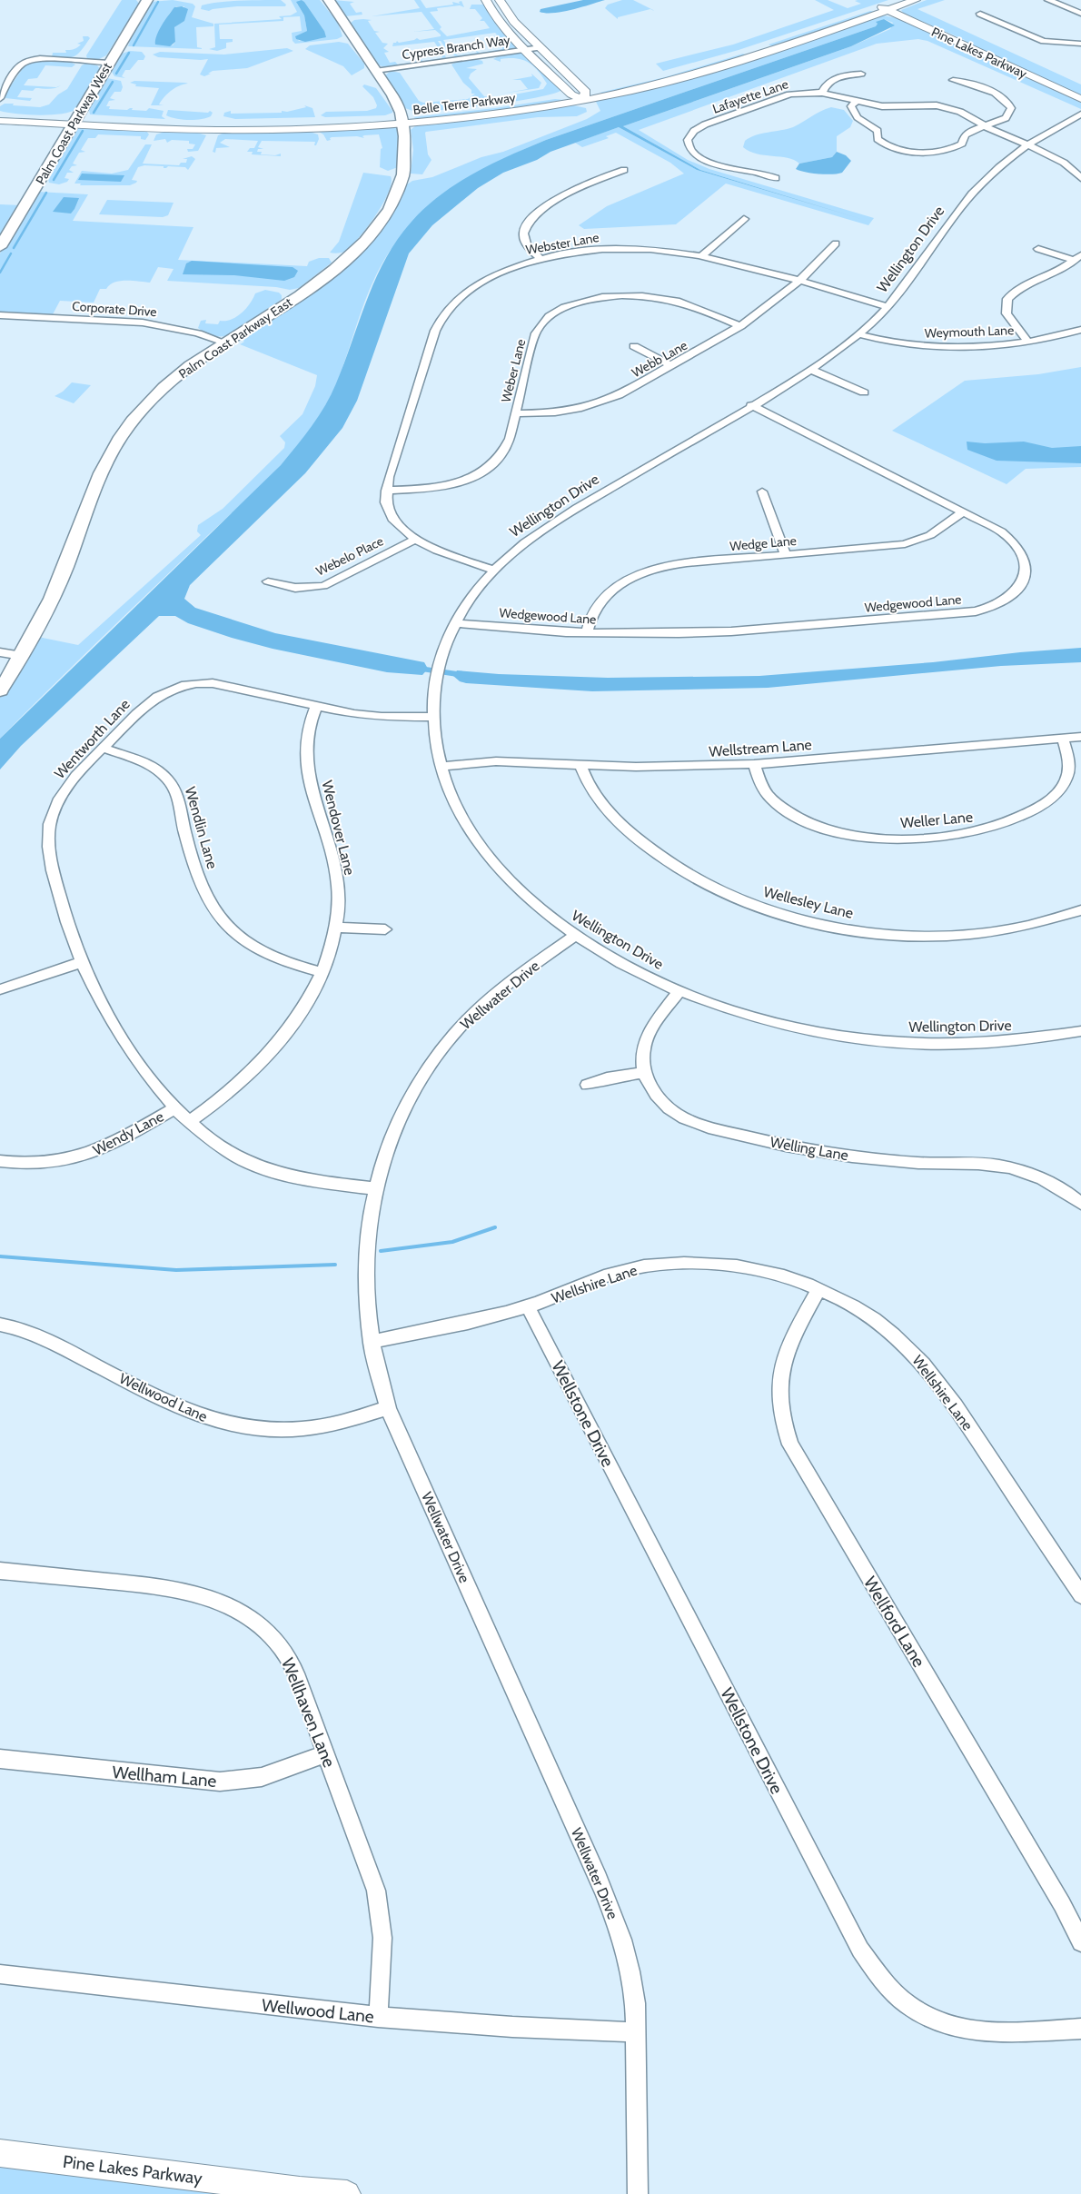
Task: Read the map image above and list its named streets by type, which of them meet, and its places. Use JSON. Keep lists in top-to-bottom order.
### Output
{
  "streets": {
    "main road": [
      "Pine Lakes Parkway",
      "Belle Terre Parkway",
      "Palm Coast Parkway West",
      "Palm Coast Parkway East"
    ],
    "street": [
      "Cypress Branch Way",
      "Lafayette Lane",
      "Webster Lane",
      "Wellington Drive",
      "Corporate Drive",
      "Weymouth Lane",
      "Webb Lane",
      "Weber Lane",
      "Wedge Lane",
      "Webelo Place",
      "Wedgewood Lane",
      "Wentworth Lane",
      "Wellstream Lane",
      "Weller Lane",
      "Wendlin Lane",
      "Wendover Lane",
      "Wellesley Lane",
      "Wellwater Drive",
      "Wendy Lane",
      "Welling Lane",
      "Wellshire Lane",
      "Wellwood Lane",
      "Wellstone Drive",
      "Wellford Lane",
      "Wellhaven Lane",
      "Wellham Lane"
    ]
  },
  "crossings": [
    ["Cypress Branch Way", "Palm Coast Parkway East"],
    ["Pine Lakes Parkway", "Belle Terre Parkway"],
    ["Lafayette Lane", "Wellington Drive"],
    ["Belle Terre Parkway", "Palm Coast Parkway West"],
    ["Belle Terre Parkway", "Palm Coast Parkway East"],
    ["Webster Lane", "Wellington Drive"],
    ["Webster Lane", "Webb Lane"],
    ["Webster Lane", "Weber Lane"],
    ["Webster Lane", "Webelo Place"],
    ["Wellington Drive", "Weymouth Lane"],
    ["Wellington Drive", "Wedgewood Lane"],
    ["Wellington Drive", "Wentworth Lane"],
    ["Wellington Drive", "Wellstream Lane"],
    ["Wellington Drive", "Wellwater Drive"],
    ["Wellington Drive", "Welling Lane"],
    ["Corporate Drive", "Palm Coast Parkway East"],
    ["Webb Lane", "Weber Lane"],
    ["Wedge Lane", "Wedgewood Lane"],
    ["Wentworth Lane", "Wendlin Lane"],
    ["Wentworth Lane", "Wendover Lane"],
    ["Wentworth Lane", "Wellwater Drive"],
    ["Wentworth Lane", "Wendy Lane"],
    ["Wellstream Lane", "Weller Lane"],
    ["Wellstream Lane", "Wellesley Lane"],
    ["Wendlin Lane", "Wendover Lane"],
    ["Wellwater Drive", "Wellshire Lane"],
    ["Wellwater Drive", "Wellwood Lane"],
    ["Wellshire Lane", "Wellstone Drive"],
    ["Wellshire Lane", "Wellford Lane"],
    ["Wellwood Lane", "Wellhaven Lane"],
    ["Wellhaven Lane", "Wellham Lane"]
  ]
}
